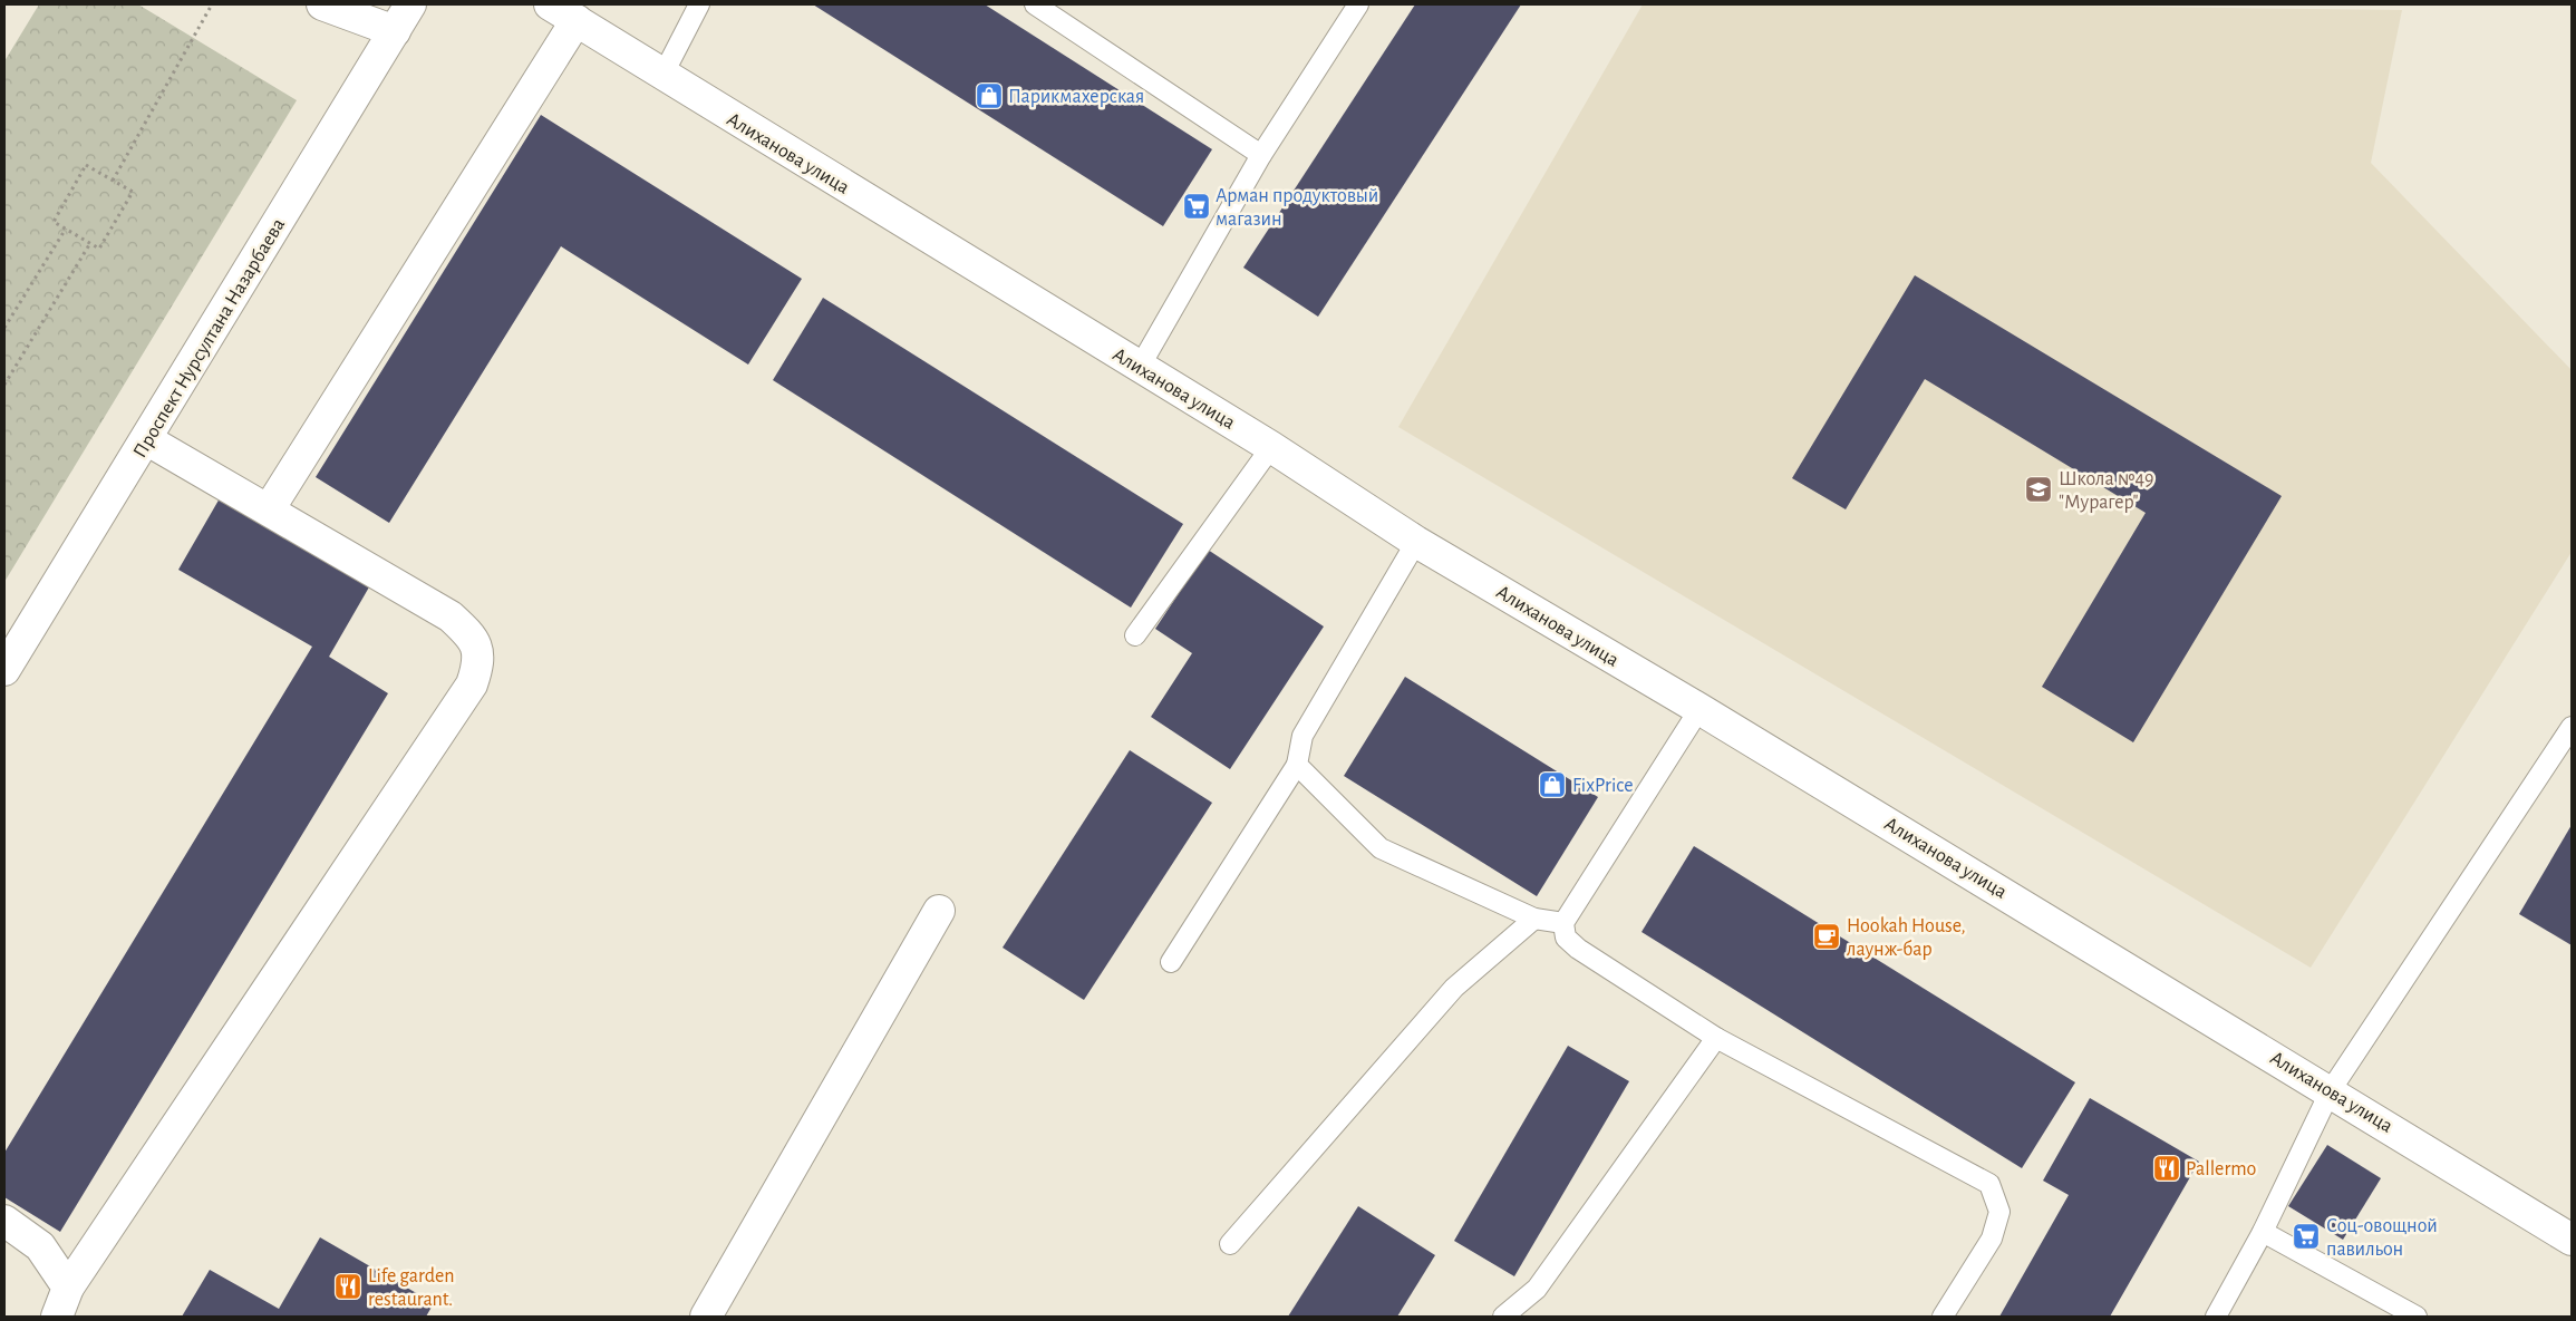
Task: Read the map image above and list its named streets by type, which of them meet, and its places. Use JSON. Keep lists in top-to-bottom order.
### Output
{
  "streets": {
    "street": ["Алиханова улица", "Проспект Нурсултана Назарбаева"]
  },
  "places": {
    "shop": ["Парикмахерская", "FixPrice"],
    "supermarket": ["Арман продуктовый магазин", "Соц-овощной павильон"],
    "school or university": ["Школа №49 \"Мурагер\""],
    "cafe": ["Hookah House, лаунж-бар"],
    "restaurant": ["Pallermo", "Life garden restaurant."]
  }
}
